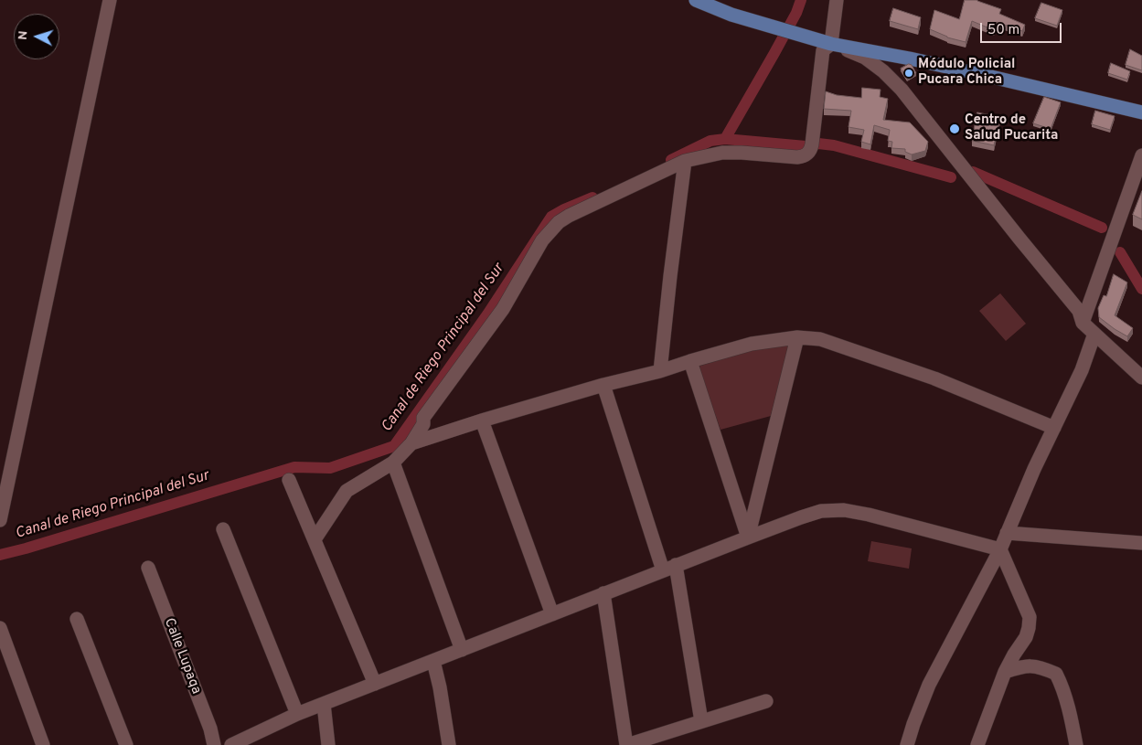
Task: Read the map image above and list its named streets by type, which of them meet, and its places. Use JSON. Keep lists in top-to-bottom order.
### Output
{
  "streets": {
    "street": ["Calle Lupaqa"]
  },
  "water": ["Canal de Riego Principal del Sur"],
  "places": ["Módulo Policial Pucara Chica", "Centro de Salud Pucarita"],
  "scale_bar": "50 m",
  "north": "left"
}
